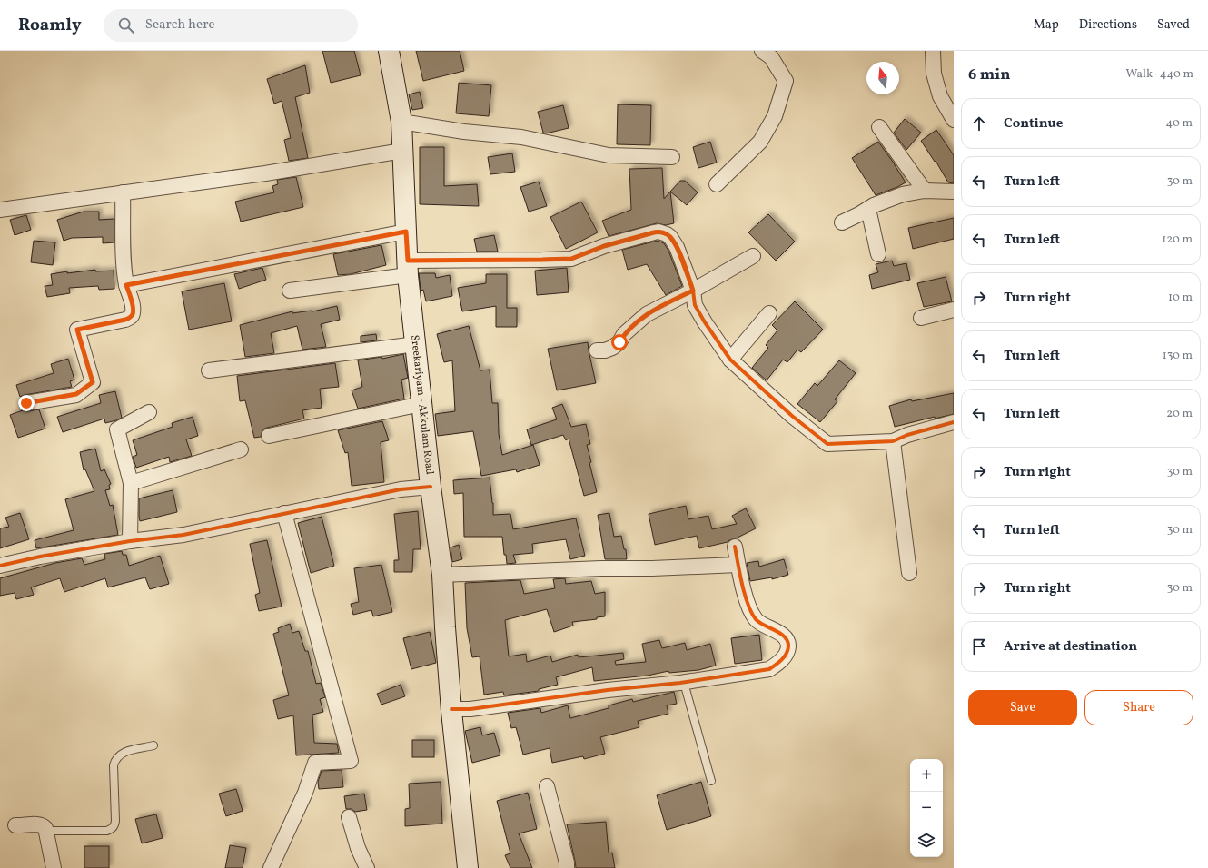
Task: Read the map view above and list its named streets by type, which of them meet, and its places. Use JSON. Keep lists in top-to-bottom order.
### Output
{
  "streets": {
    "main road": ["Sreekariyam - Akkulam Road"]
  },
  "north": "top",
  "page": {
    "header": "Roamly",
    "search": "Search here",
    "nav": ["Map", "Directions", "Saved"],
    "heading": ["6 min", "Walk · 440 m"],
    "list": [
      ["Continue", "40 m"],
      ["Turn left", "30 m"],
      ["Turn left", "120 m"],
      ["Turn right", "10 m"],
      ["Turn left", "130 m"],
      ["Turn left", "20 m"],
      ["Turn right", "30 m"],
      ["Turn left", "30 m"],
      ["Turn right", "30 m"],
      "Arrive at destination"
    ],
    "buttons": ["Save", "Share"],
    "map_buttons": ["+", "−"]
  }
}
